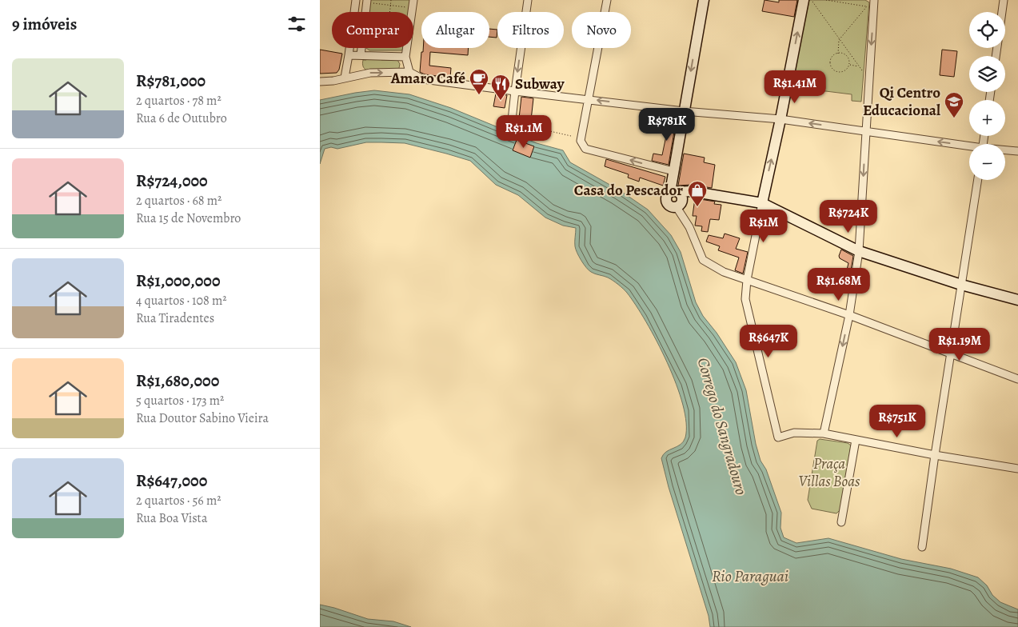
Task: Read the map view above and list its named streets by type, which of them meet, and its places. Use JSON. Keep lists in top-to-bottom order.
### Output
{
  "water": ["Corrego do Sangradouro", "Rio Paraguai"],
  "parks": ["Praça Villas Boas"],
  "places": {
    "cafe": ["Amaro Café"],
    "restaurant": ["Subway"],
    "school or university": ["Qi Centro Educacional"],
    "shop": ["Casa do Pescador"]
  },
  "page": {
    "heading": "9 imóveis",
    "map_buttons": ["+", "−"],
    "chip": [
      "Comprar",
      "Alugar",
      "Filtros",
      "Novo"
    ],
    "list": [
      {
        "name": "R$781,000",
        "note": "2 quartos · 78 m² · Rua 6 de Outubro"
      },
      {
        "name": "R$724,000",
        "note": "2 quartos · 68 m² · Rua 15 de Novembro"
      },
      {
        "name": "R$1,000,000",
        "note": "4 quartos · 108 m² · Rua Tiradentes"
      },
      {
        "name": "R$1,680,000",
        "note": "5 quartos · 173 m² · Rua Doutor Sabino Vieira"
      },
      {
        "name": "R$647,000",
        "note": "2 quartos · 56 m² · Rua Boa Vista"
      }
    ],
    "price": [
      "R$1.41M",
      "R$781K",
      "R$1.1M",
      "R$724K",
      "R$1M",
      "R$1.68M",
      "R$647K",
      "R$1.19M",
      "R$751K"
    ]
  }
}
